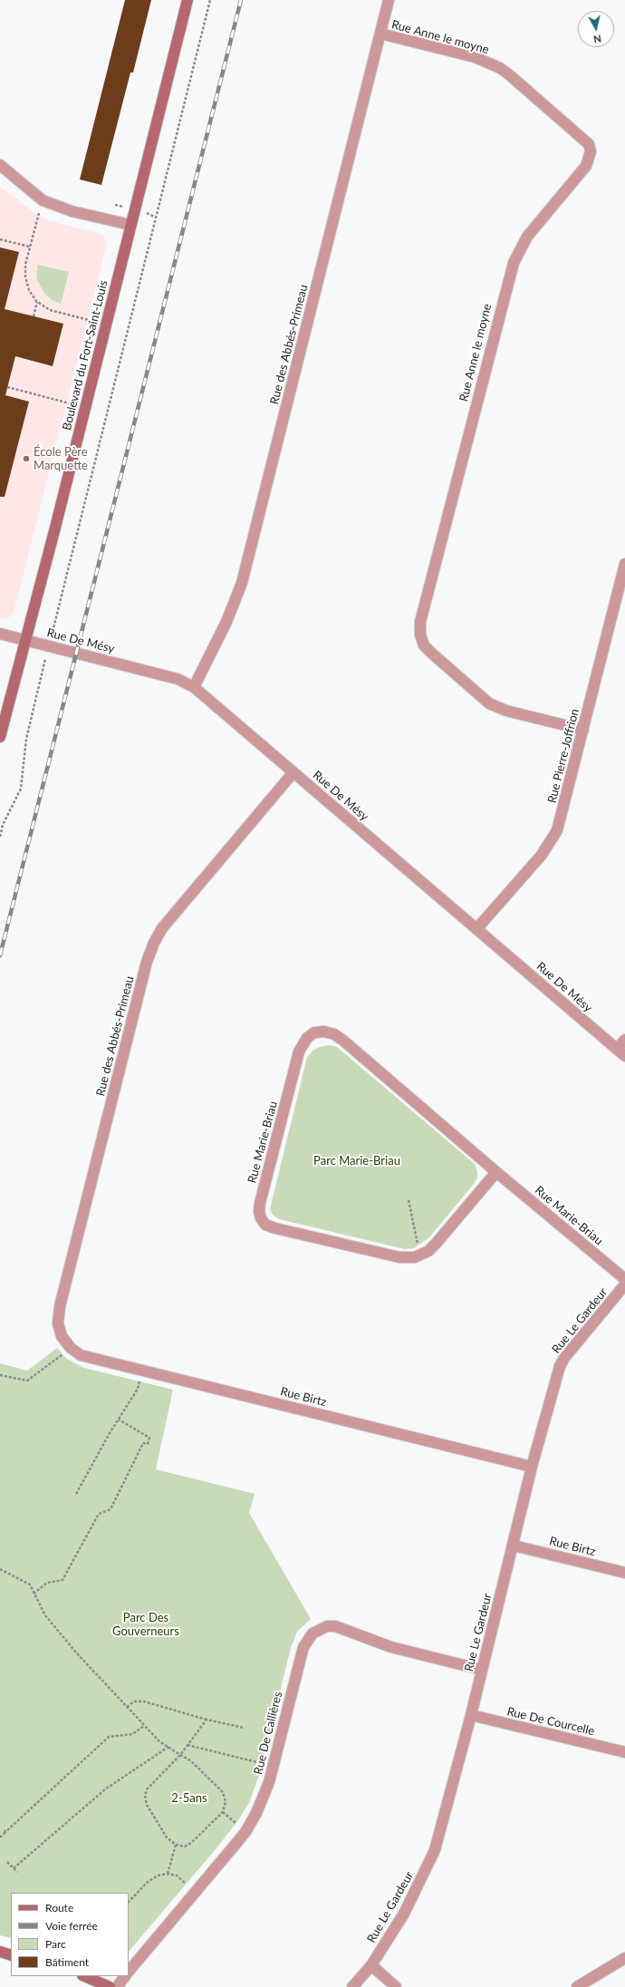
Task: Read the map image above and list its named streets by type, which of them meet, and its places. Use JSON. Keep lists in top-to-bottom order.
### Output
{
  "streets": {
    "street": [
      "Rue Anne le moyne",
      "Rue des Abbés-Primeau",
      "Boulevard du Fort-Saint-Louis",
      "Rue De Mésy",
      "Rue Pierre-Joffrion",
      "Rue Marie-Briau",
      "Rue Le Gardeur",
      "Rue Birtz",
      "Rue De Courcelle",
      "Rue De Callières"
    ]
  },
  "crossings": [
    ["Rue Anne le moyne", "Rue des Abbés-Primeau"],
    ["Rue Anne le moyne", "Rue Pierre-Joffrion"],
    ["Rue des Abbés-Primeau", "Rue De Mésy"],
    ["Rue des Abbés-Primeau", "Rue Birtz"],
    ["Boulevard du Fort-Saint-Louis", "Rue De Mésy"],
    ["Rue De Mésy", "Rue Pierre-Joffrion"],
    ["Rue Le Gardeur", "Rue Birtz"],
    ["Rue Le Gardeur", "Rue De Courcelle"],
    ["Rue Le Gardeur", "Rue De Callières"]
  ],
  "parks": ["Parc Marie-Briau", "Parc Des Gouverneurs", "2-5ans"],
  "places": ["École Père Marquette"],
  "legend": [
    "Route",
    "Voie ferrée",
    "Parc",
    "Bâtiment"
  ],
  "north": "bottom"
}
